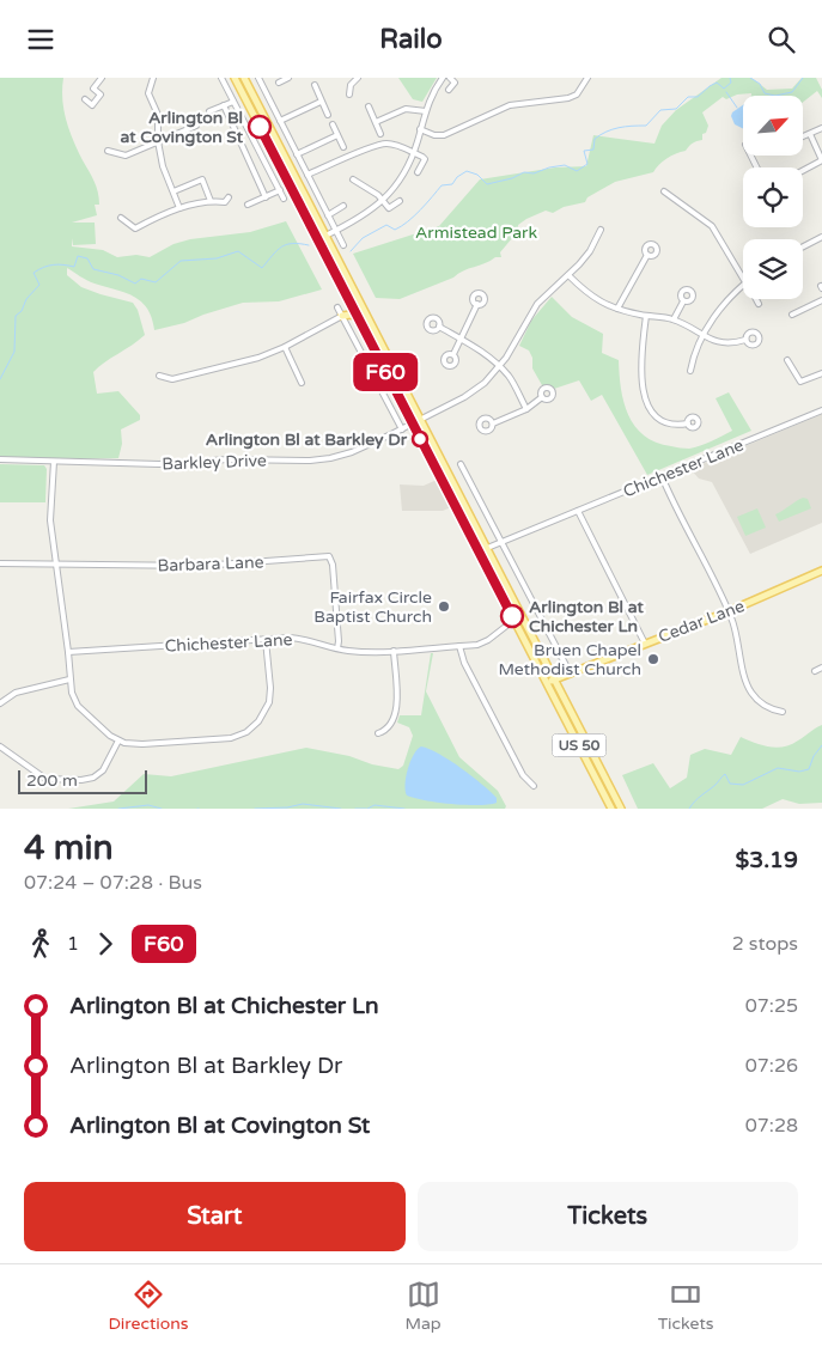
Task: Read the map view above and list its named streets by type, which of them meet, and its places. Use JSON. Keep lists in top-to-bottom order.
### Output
{
  "streets": {
    "main road": ["Cedar Lane", "US 50"],
    "street": ["Barkley Drive", "Chichester Lane", "Barbara Lane"]
  },
  "crossings": [
    ["Barkley Drive", "US 50"],
    ["Chichester Lane", "Barbara Lane"],
    ["Chichester Lane", "US 50"],
    ["Cedar Lane", "US 50"]
  ],
  "parks": ["Armistead Park"],
  "places": [
    "Arlington Bl at Covington St",
    "Arlington Bl at Barkley Dr",
    "Fairfax Circle Baptist Church",
    "Arlington Bl at Chichester Ln",
    "Bruen Chapel Methodist Church"
  ],
  "lines": ["bus line F60"],
  "scale_bar": "200 m",
  "north": "top right",
  "page": {
    "header": "Railo",
    "on_map": "F60",
    "scale": "200 m",
    "heading": ["4 min", "07:24 – 07:28 · Bus", "$3.19"],
    "legs": ["1", "F60", "2 stops"],
    "list": [
      {
        "name": "Arlington Bl at Chichester Ln",
        "value": "07:25"
      },
      {
        "name": "Arlington Bl at Barkley Dr",
        "value": "07:26"
      },
      {
        "name": "Arlington Bl at Covington St",
        "value": "07:28"
      }
    ],
    "buttons": ["Start", "Tickets"],
    "tabs": ["Directions", "Map", "Tickets"]
  }
}
